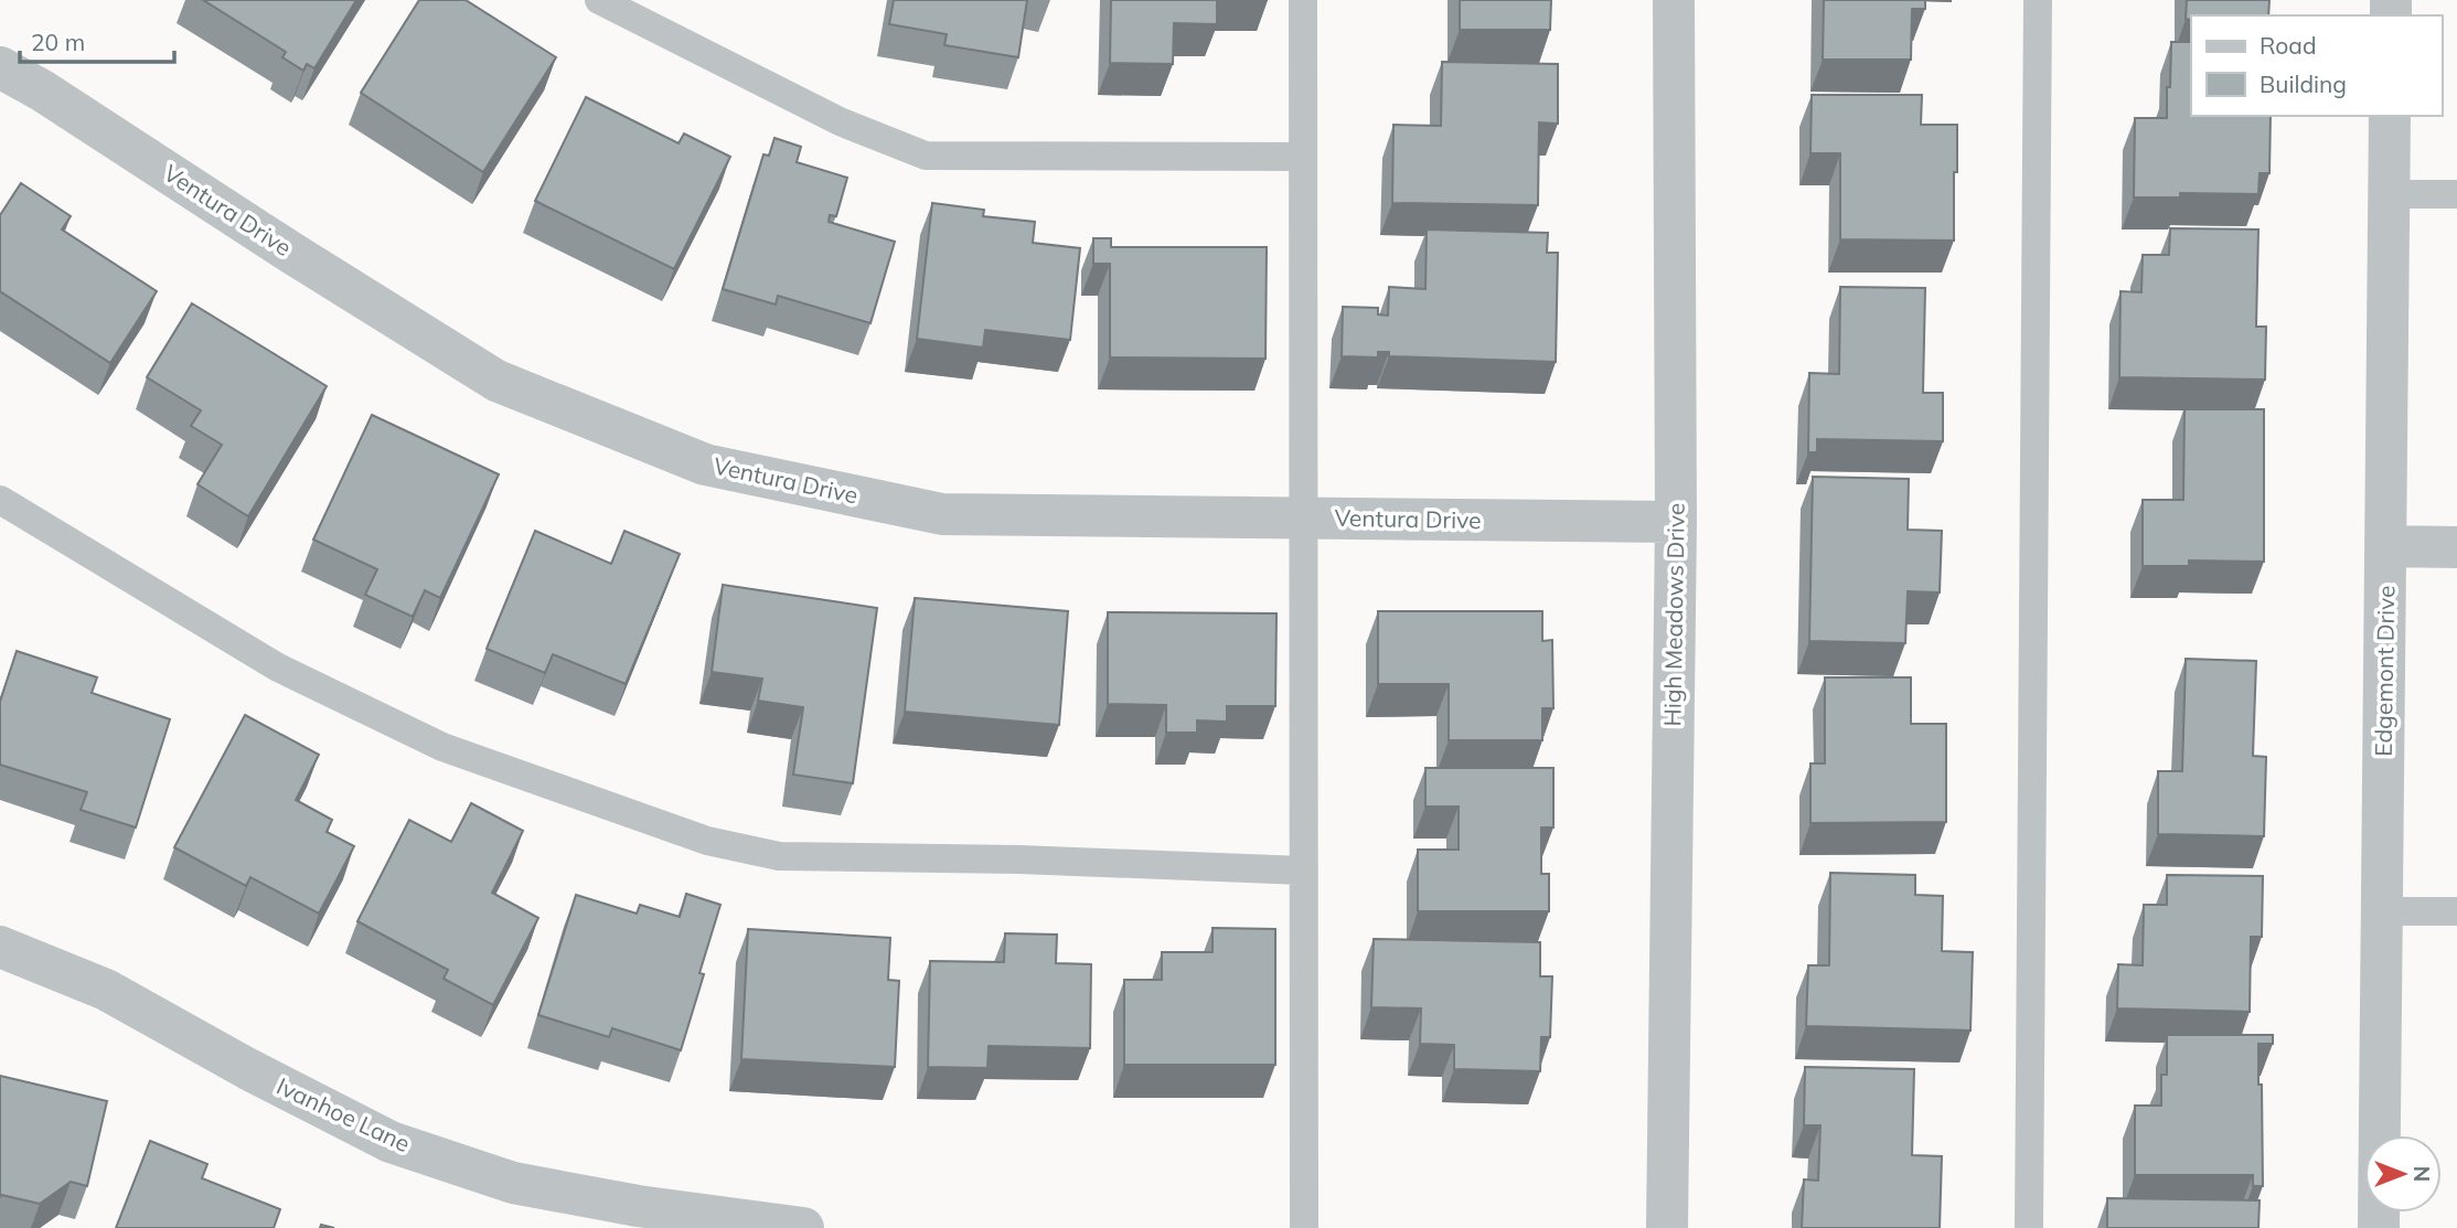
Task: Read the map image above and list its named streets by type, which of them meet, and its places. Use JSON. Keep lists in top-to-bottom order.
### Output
{
  "streets": {
    "street": [
      "Ventura Drive",
      "High Meadows Drive",
      "Edgemont Drive",
      "Ivanhoe Lane"
    ]
  },
  "crossings": [
    ["Ventura Drive", "High Meadows Drive"]
  ],
  "legend": ["Road", "Building"],
  "scale_bar": "20 m",
  "north": "right"
}
